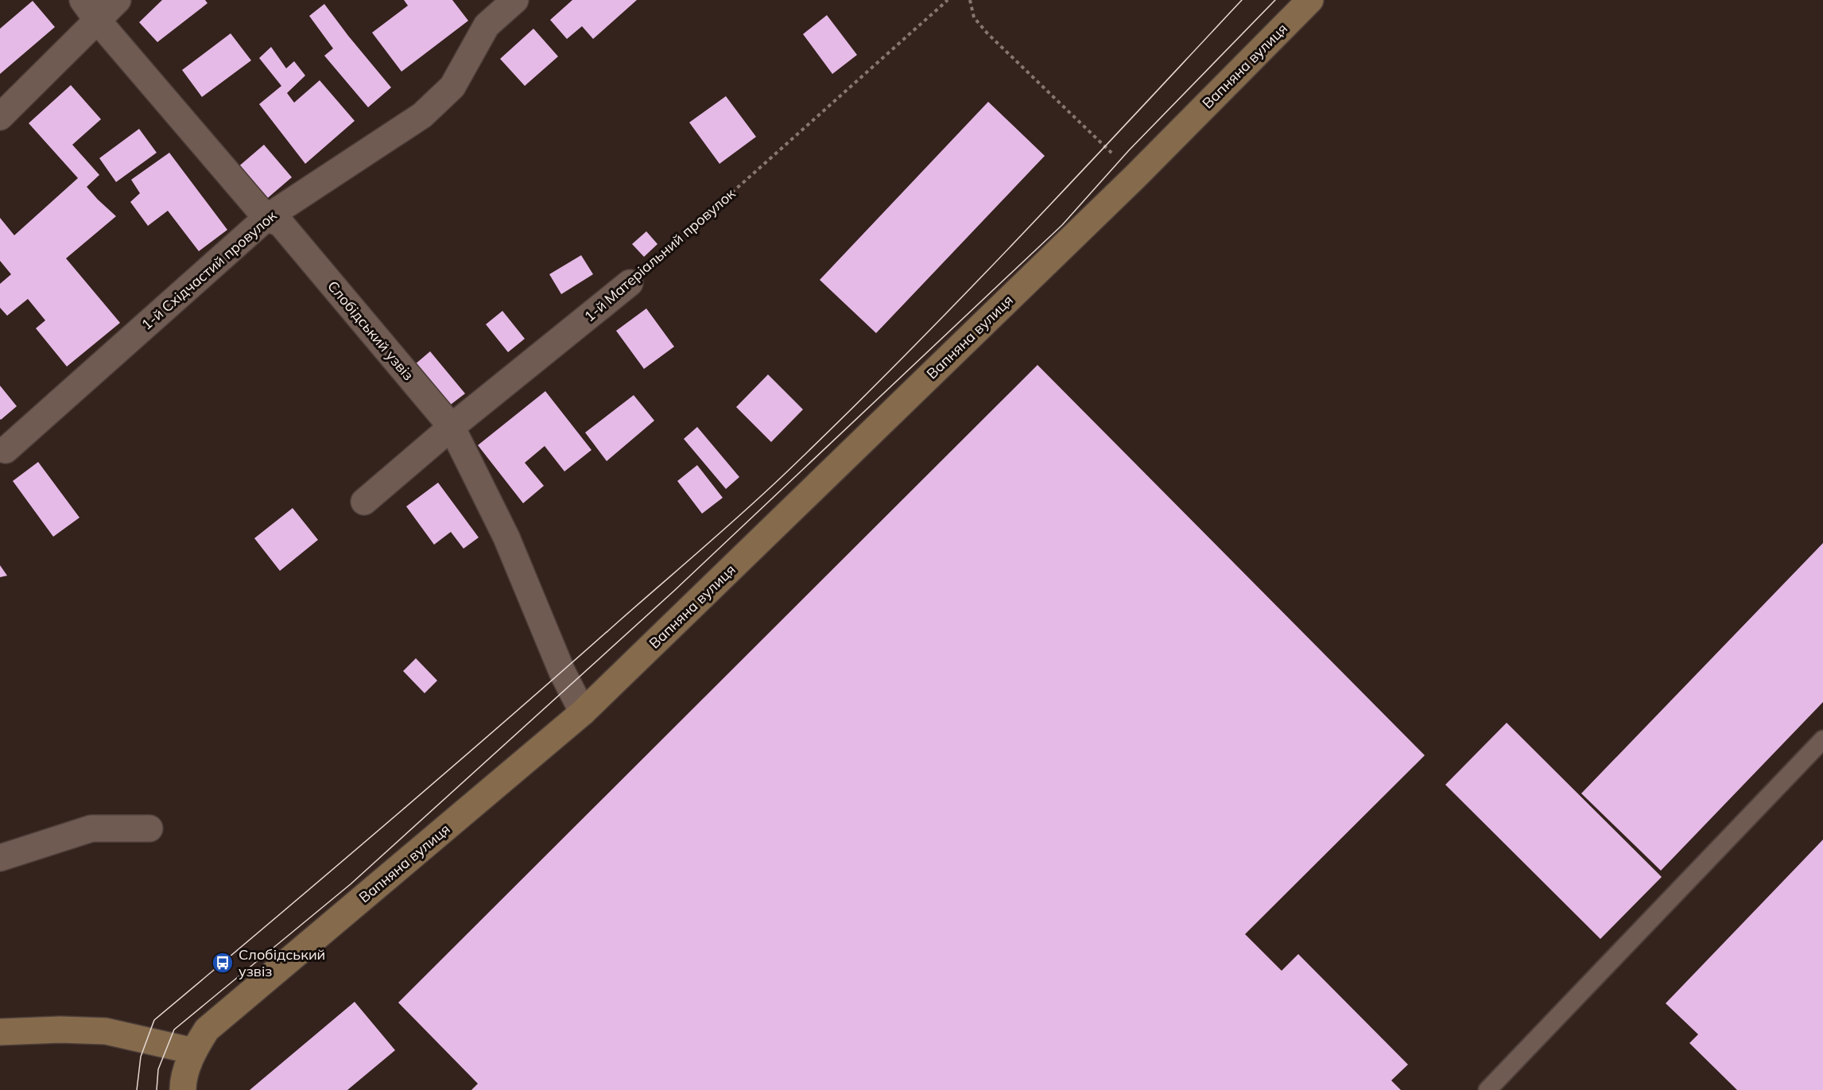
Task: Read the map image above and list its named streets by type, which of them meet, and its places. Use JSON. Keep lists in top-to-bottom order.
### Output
{
  "streets": {
    "street": [
      "Вапняна вулиця",
      "1-й Матеріальний провулок",
      "1-й Східчастий провулок",
      "Слобідський узвіз"
    ]
  },
  "crossings": [
    ["Вапняна вулиця", "Слобідський узвіз"],
    ["1-й Матеріальний провулок", "Слобідський узвіз"],
    ["1-й Східчастий провулок", "Слобідський узвіз"]
  ],
  "places": {
    "bus stop": ["Слобідський узвіз"]
  }
}
